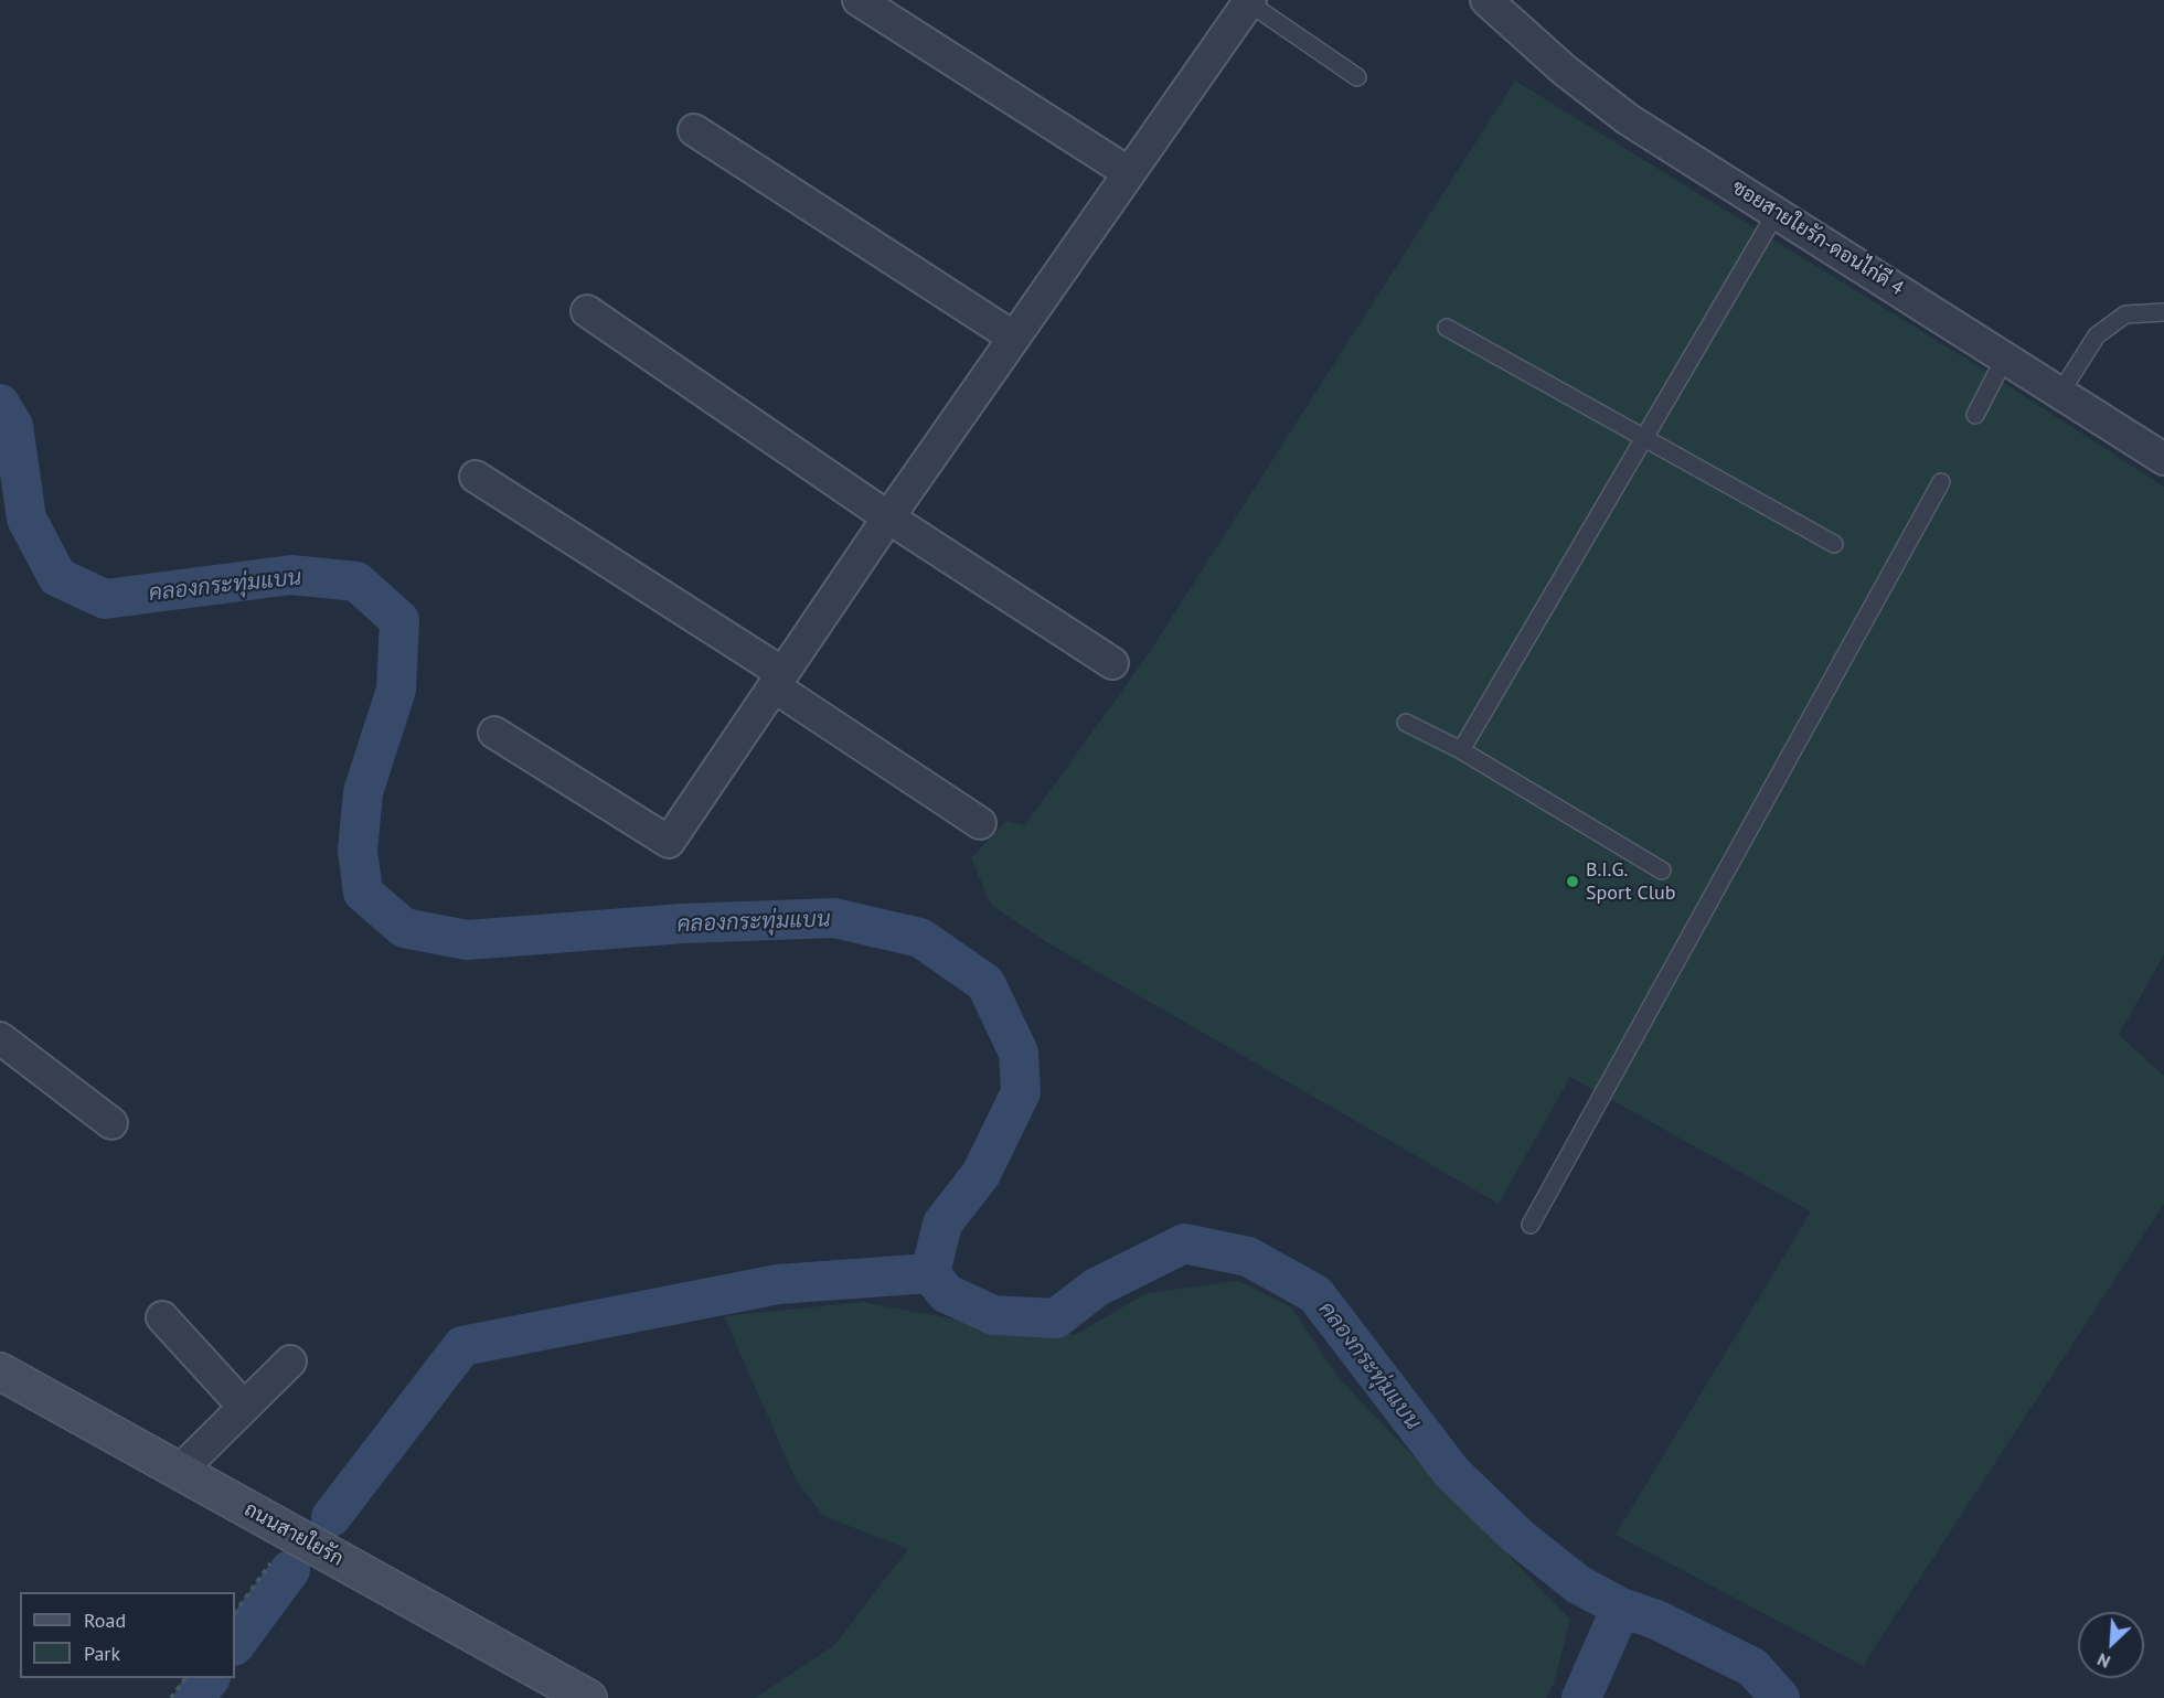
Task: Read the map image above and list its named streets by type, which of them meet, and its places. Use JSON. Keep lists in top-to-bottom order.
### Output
{
  "streets": {
    "street": ["ซอยสายใยรัก-ดอนไก่ดี 4", "ถนนสายใยรัก"]
  },
  "water": ["คลองกระทุ่มแบน"],
  "places": ["B.I.G. Sport Club"],
  "legend": ["Road", "Park"],
  "north": "bottom left"
}
